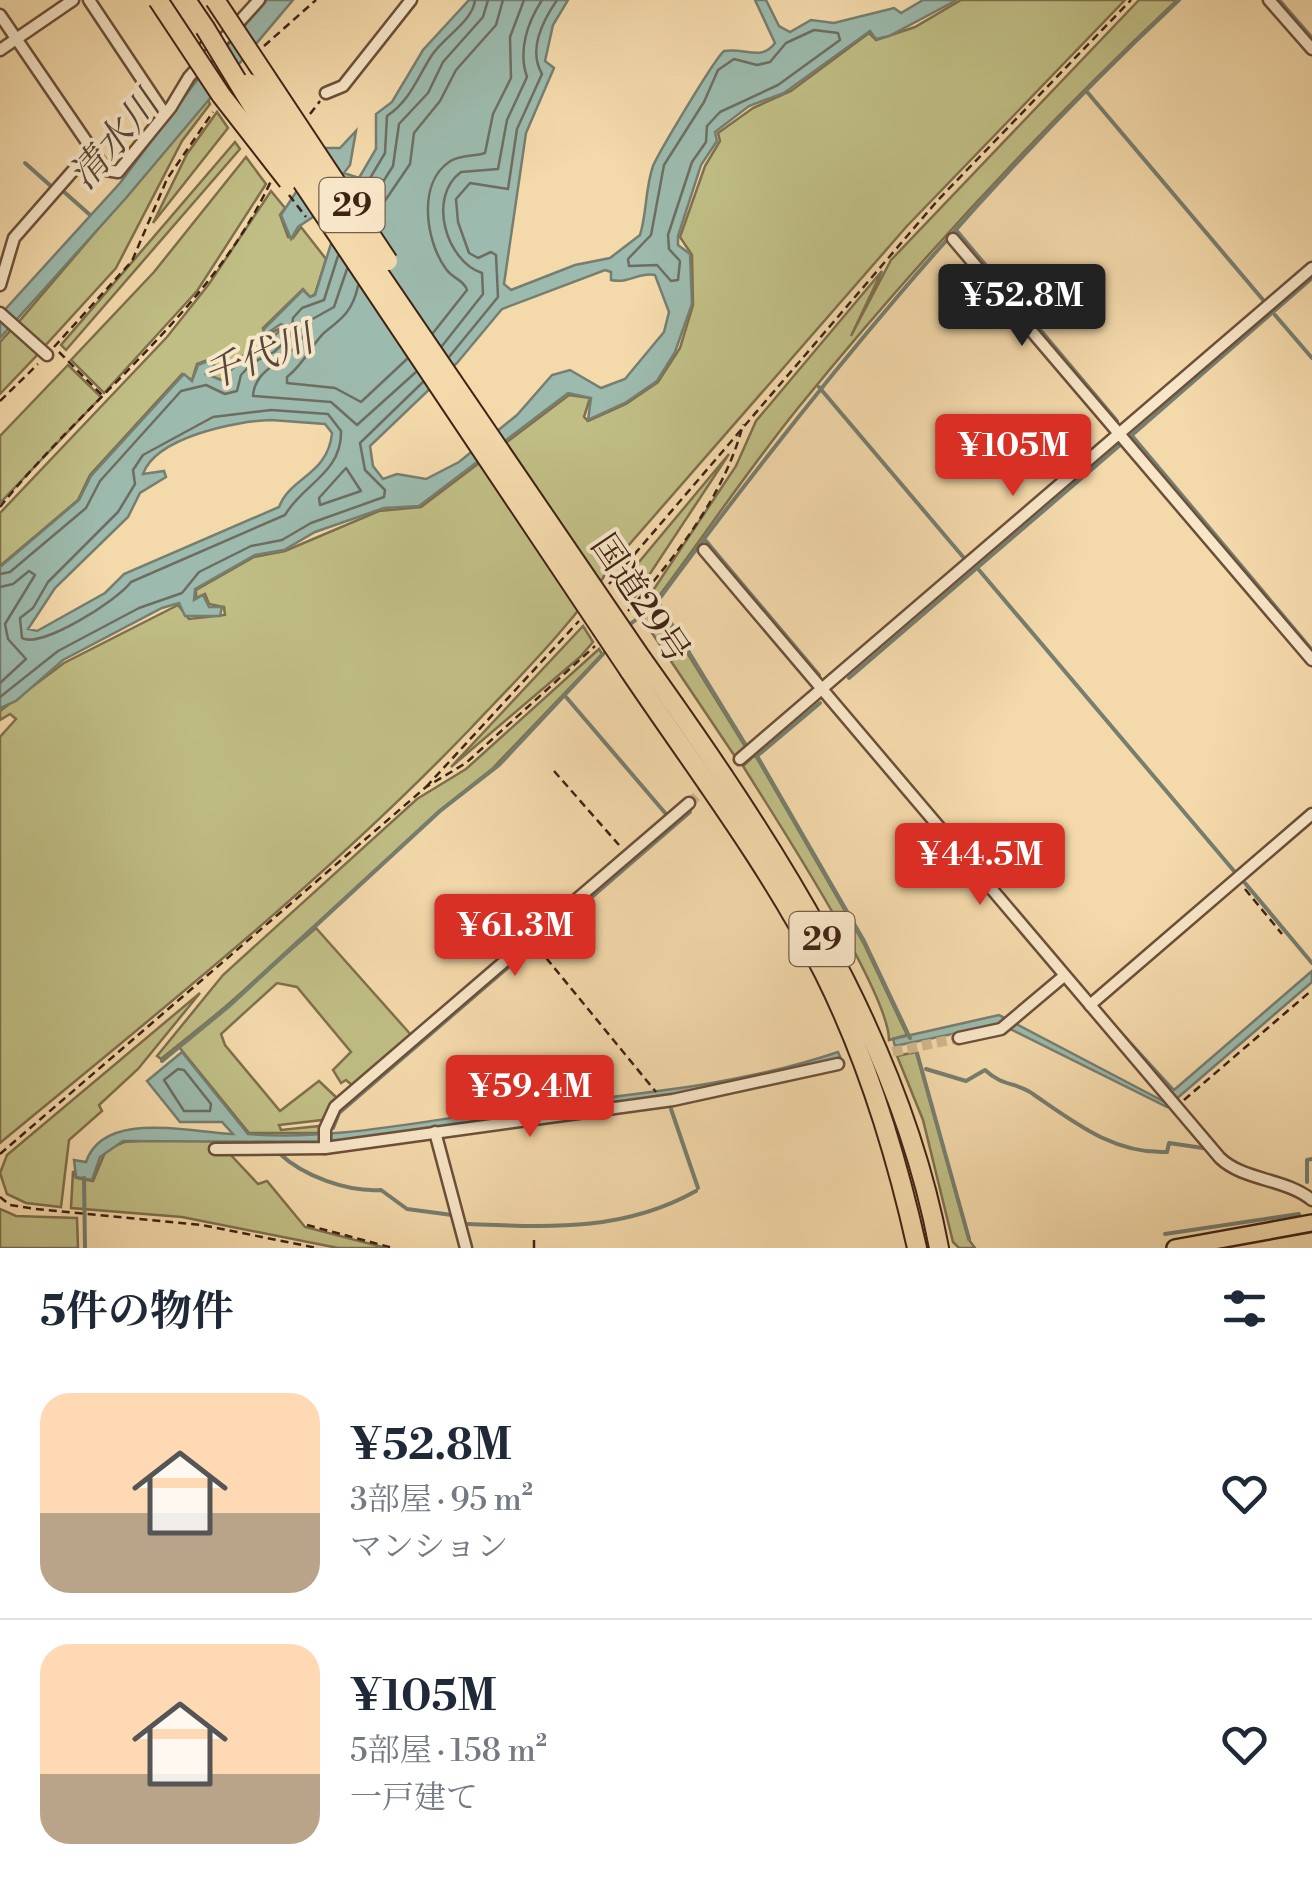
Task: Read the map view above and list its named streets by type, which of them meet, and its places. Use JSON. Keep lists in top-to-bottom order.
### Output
{
  "streets": {
    "highway": ["29", "国道29号"]
  },
  "crossings": [
    ["29", "国道29号"]
  ],
  "water": ["清水川", "千代川"],
  "page": {
    "price": [
      "¥52.8M",
      "¥105M",
      "¥44.5M",
      "¥61.3M",
      "¥59.4M"
    ],
    "heading": "5件の物件",
    "list": [
      {
        "name": "¥52.8M",
        "note": "3部屋 · 95 m² · マンション"
      },
      {
        "name": "¥105M",
        "note": "5部屋 · 158 m² · 一戸建て"
      }
    ]
  }
}
